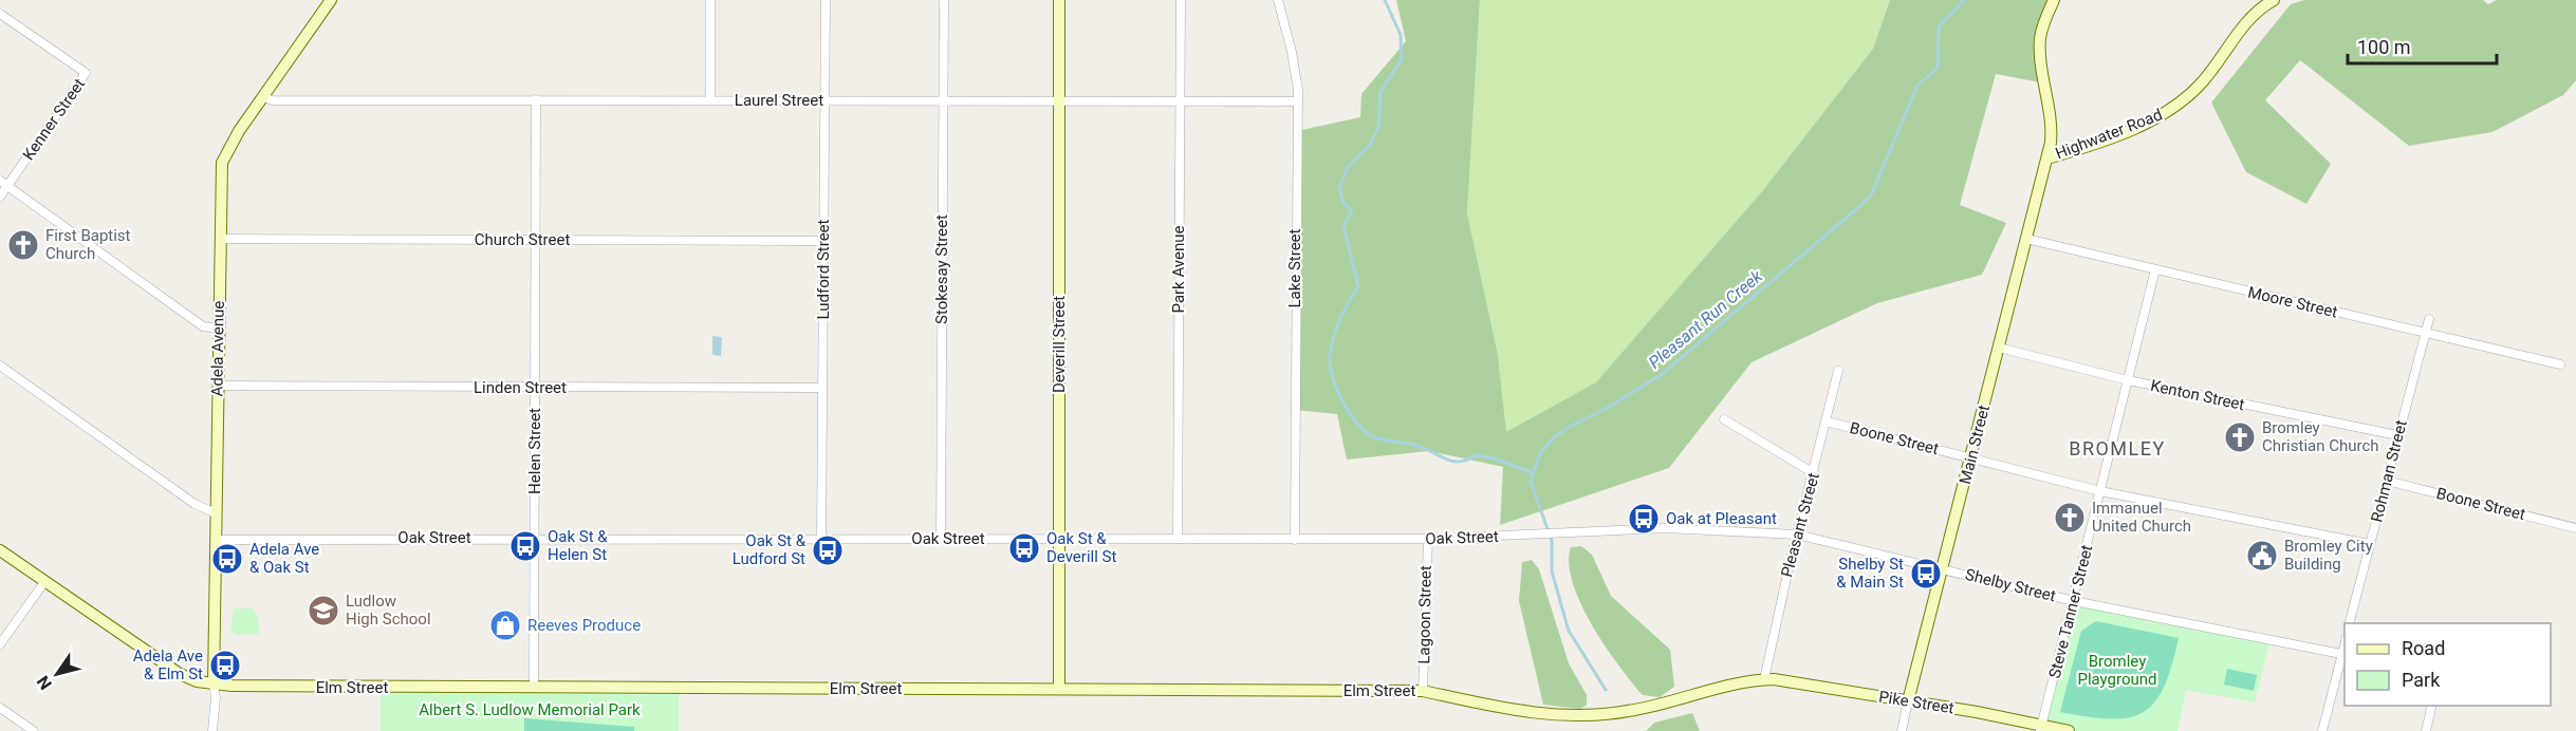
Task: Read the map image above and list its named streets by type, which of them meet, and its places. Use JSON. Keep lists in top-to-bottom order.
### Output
{
  "streets": {
    "main road": [
      "Highwater Road",
      "Deverill Street",
      "Adela Avenue",
      "Main Street",
      "Elm Street",
      "Pike Street"
    ],
    "street": [
      "Laurel Street",
      "Kenner Street",
      "Church Street",
      "Lake Street",
      "Ludford Street",
      "Stokesay Street",
      "Park Avenue",
      "Moore Street",
      "Linden Street",
      "Kenton Street",
      "Boone Street",
      "Helen Street",
      "Rohman Street",
      "Pleasant Street",
      "Oak Street",
      "Shelby Street",
      "Steve Tanner Street",
      "Lagoon Street"
    ]
  },
  "crossings": [
    ["Laurel Street", "Lake Street"],
    ["Laurel Street", "Ludford Street"],
    ["Laurel Street", "Stokesay Street"],
    ["Laurel Street", "Park Avenue"],
    ["Laurel Street", "Deverill Street"],
    ["Laurel Street", "Adela Avenue"],
    ["Laurel Street", "Helen Street"],
    ["Highwater Road", "Main Street"],
    ["Church Street", "Ludford Street"],
    ["Church Street", "Adela Avenue"],
    ["Church Street", "Helen Street"],
    ["Lake Street", "Oak Street"],
    ["Ludford Street", "Linden Street"],
    ["Ludford Street", "Oak Street"],
    ["Stokesay Street", "Oak Street"],
    ["Park Avenue", "Oak Street"],
    ["Moore Street", "Main Street"],
    ["Moore Street", "Rohman Street"],
    ["Moore Street", "Steve Tanner Street"],
    ["Deverill Street", "Oak Street"],
    ["Deverill Street", "Elm Street"],
    ["Adela Avenue", "Linden Street"],
    ["Adela Avenue", "Oak Street"],
    ["Adela Avenue", "Elm Street"],
    ["Linden Street", "Helen Street"],
    ["Kenton Street", "Main Street"],
    ["Kenton Street", "Rohman Street"],
    ["Kenton Street", "Steve Tanner Street"],
    ["Boone Street", "Main Street"],
    ["Boone Street", "Rohman Street"],
    ["Boone Street", "Pleasant Street"],
    ["Boone Street", "Steve Tanner Street"],
    ["Main Street", "Shelby Street"],
    ["Main Street", "Pike Street"],
    ["Helen Street", "Oak Street"],
    ["Helen Street", "Elm Street"],
    ["Pleasant Street", "Shelby Street"],
    ["Pleasant Street", "Elm Street"],
    ["Pleasant Street", "Pike Street"],
    ["Oak Street", "Shelby Street"],
    ["Oak Street", "Lagoon Street"],
    ["Shelby Street", "Steve Tanner Street"],
    ["Steve Tanner Street", "Pike Street"],
    ["Lagoon Street", "Elm Street"],
    ["Elm Street", "Pike Street"]
  ],
  "districts": ["BROMLEY"],
  "water": ["Pleasant Run Creek"],
  "parks": ["Bromley Playground", "Albert S. Ludlow Memorial Park"],
  "places": {
    "church": ["First Baptist Church", "Bromley Christian Church", "Immanuel United Church"],
    "bus stop": [
      "Oak at Pleasant",
      "Oak St & Helen St",
      "Oak St & Deverill St",
      "Oak St & Ludford St",
      "Adela Ave & Oak St",
      "Shelby St & Main St",
      "Adela Ave & Elm St"
    ],
    "public building": ["Bromley City Building"],
    "school or university": ["Ludlow High School"],
    "shop": ["Reeves Produce"]
  },
  "legend": ["Road", "Park"],
  "scale_bar": "100 m",
  "north": "bottom left"
}
